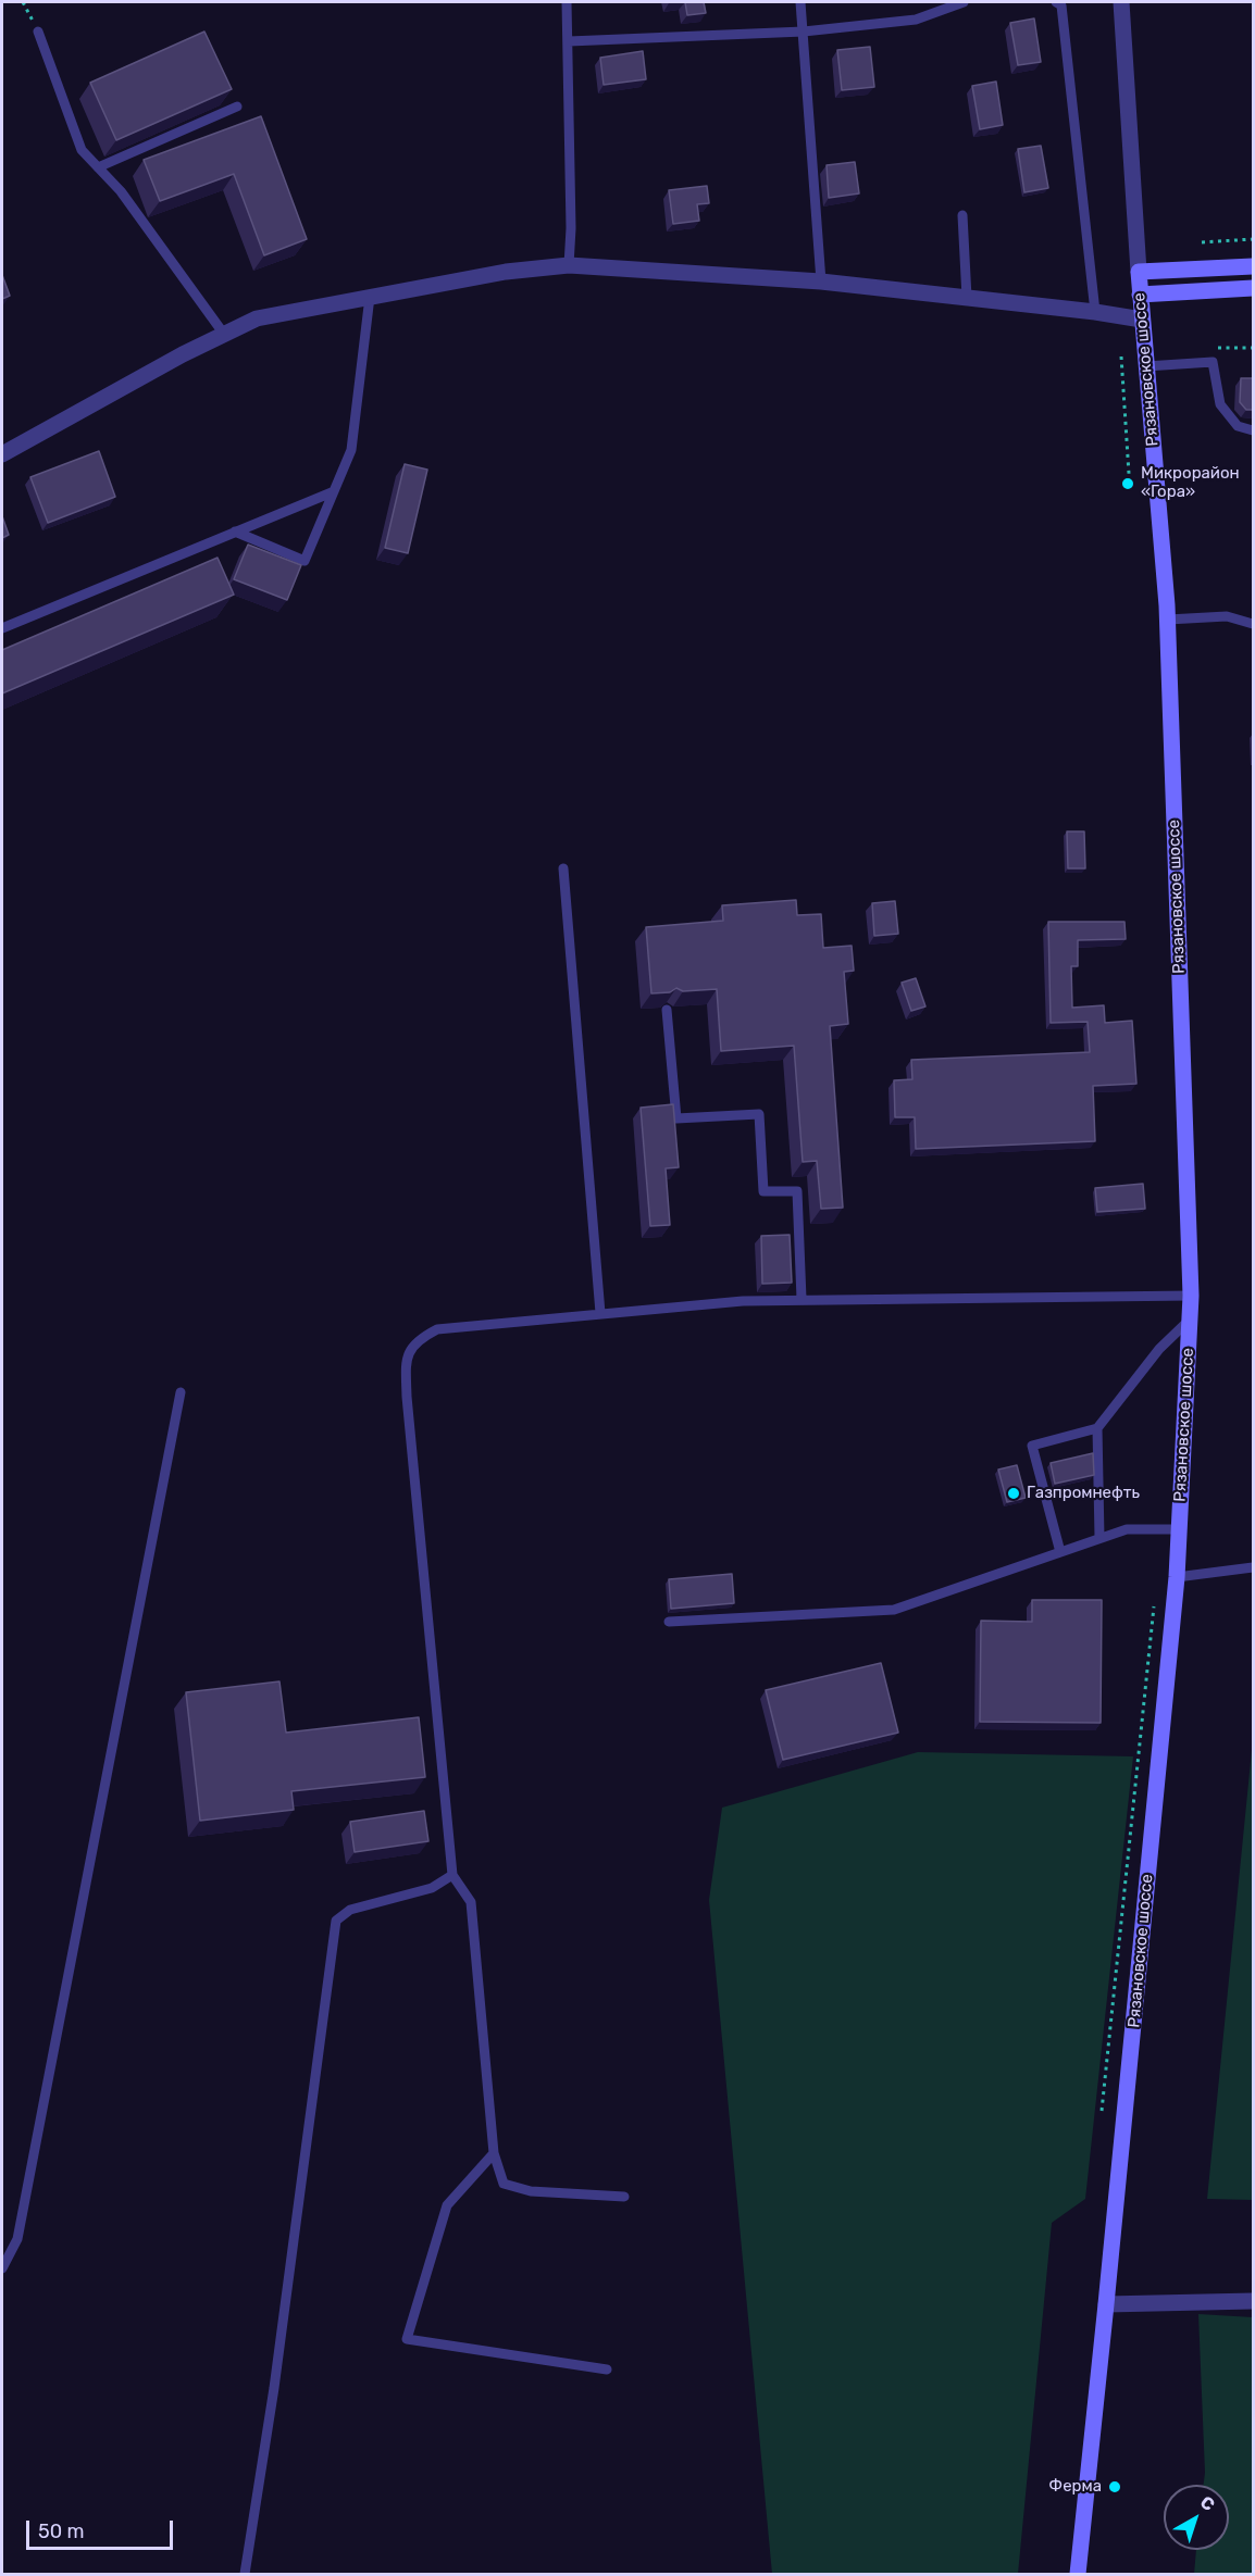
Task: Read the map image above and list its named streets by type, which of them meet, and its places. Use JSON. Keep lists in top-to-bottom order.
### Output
{
  "streets": {
    "main road": ["Рязановское шоссе"]
  },
  "places": ["Микрорайон «Гора»", "Газпромнефть", "Ферма"],
  "scale_bar": "50 m",
  "north": "top right"
}
